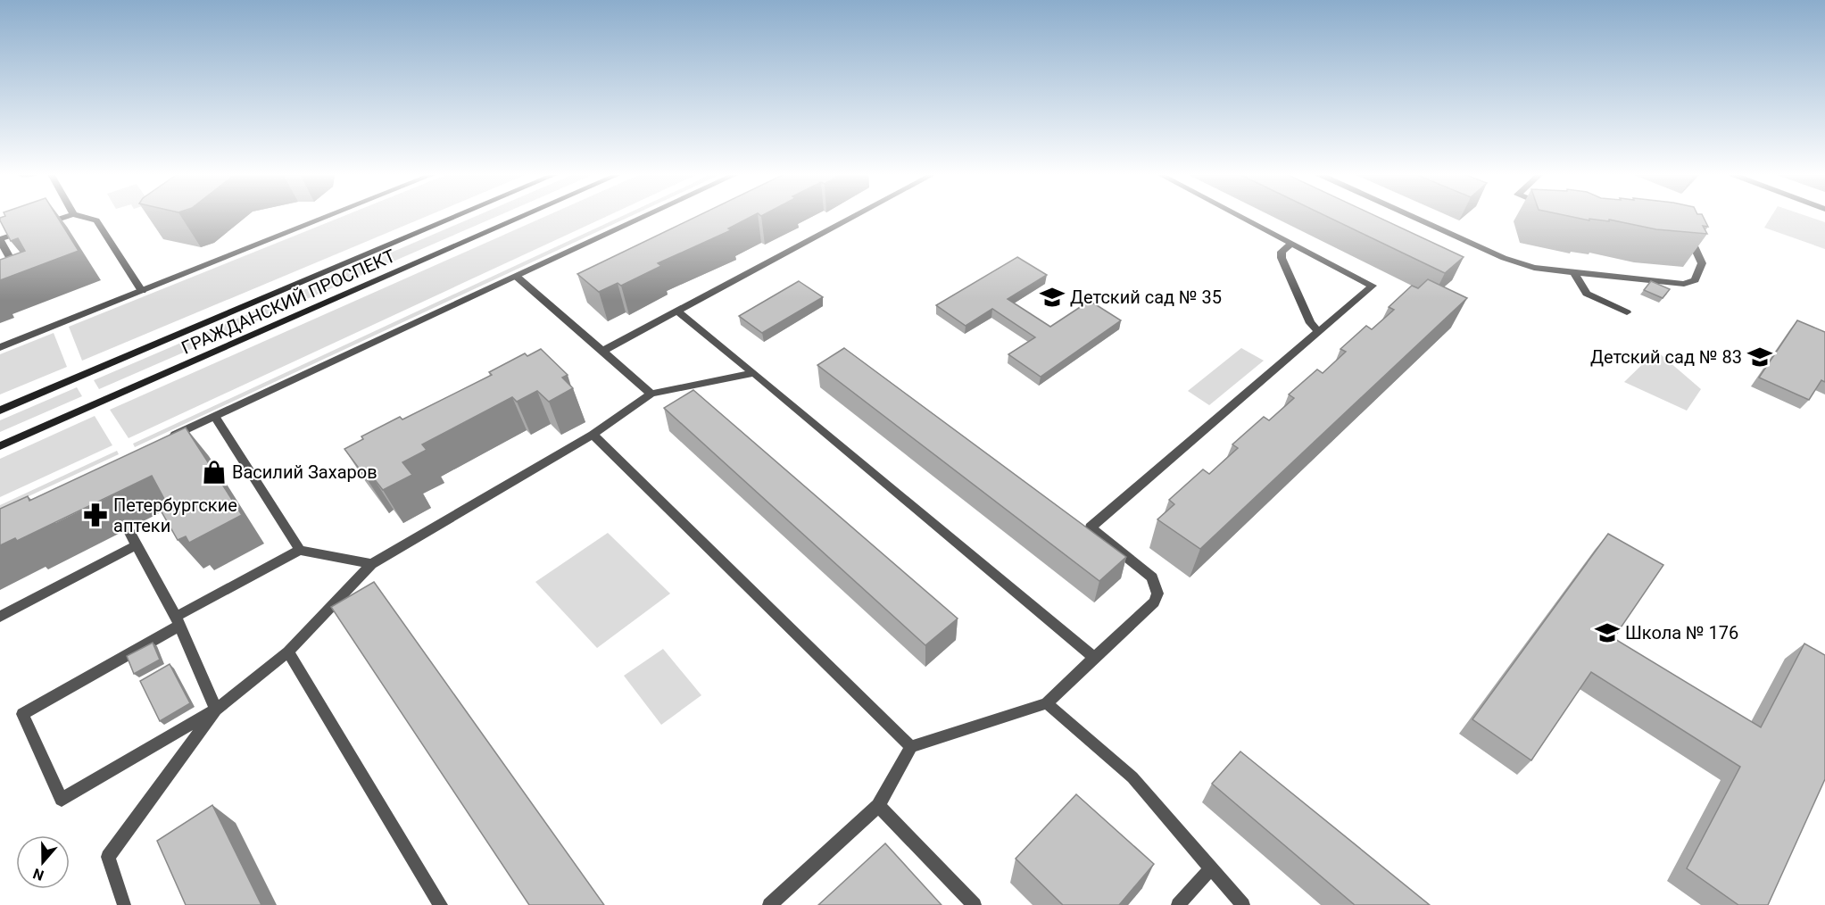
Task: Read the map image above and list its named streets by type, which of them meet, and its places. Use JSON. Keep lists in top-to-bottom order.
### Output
{
  "streets": {
    "main road": ["ГРАЖДАНСКИЙ ПРОСПЕКТ"]
  },
  "places": {
    "school or university": ["Детский сад № 35", "Детский сад № 83", "Школа № 176"],
    "shop": ["Василий Захаров"],
    "pharmacy": ["Петербургские аптеки"]
  },
  "north": "bottom"
}
